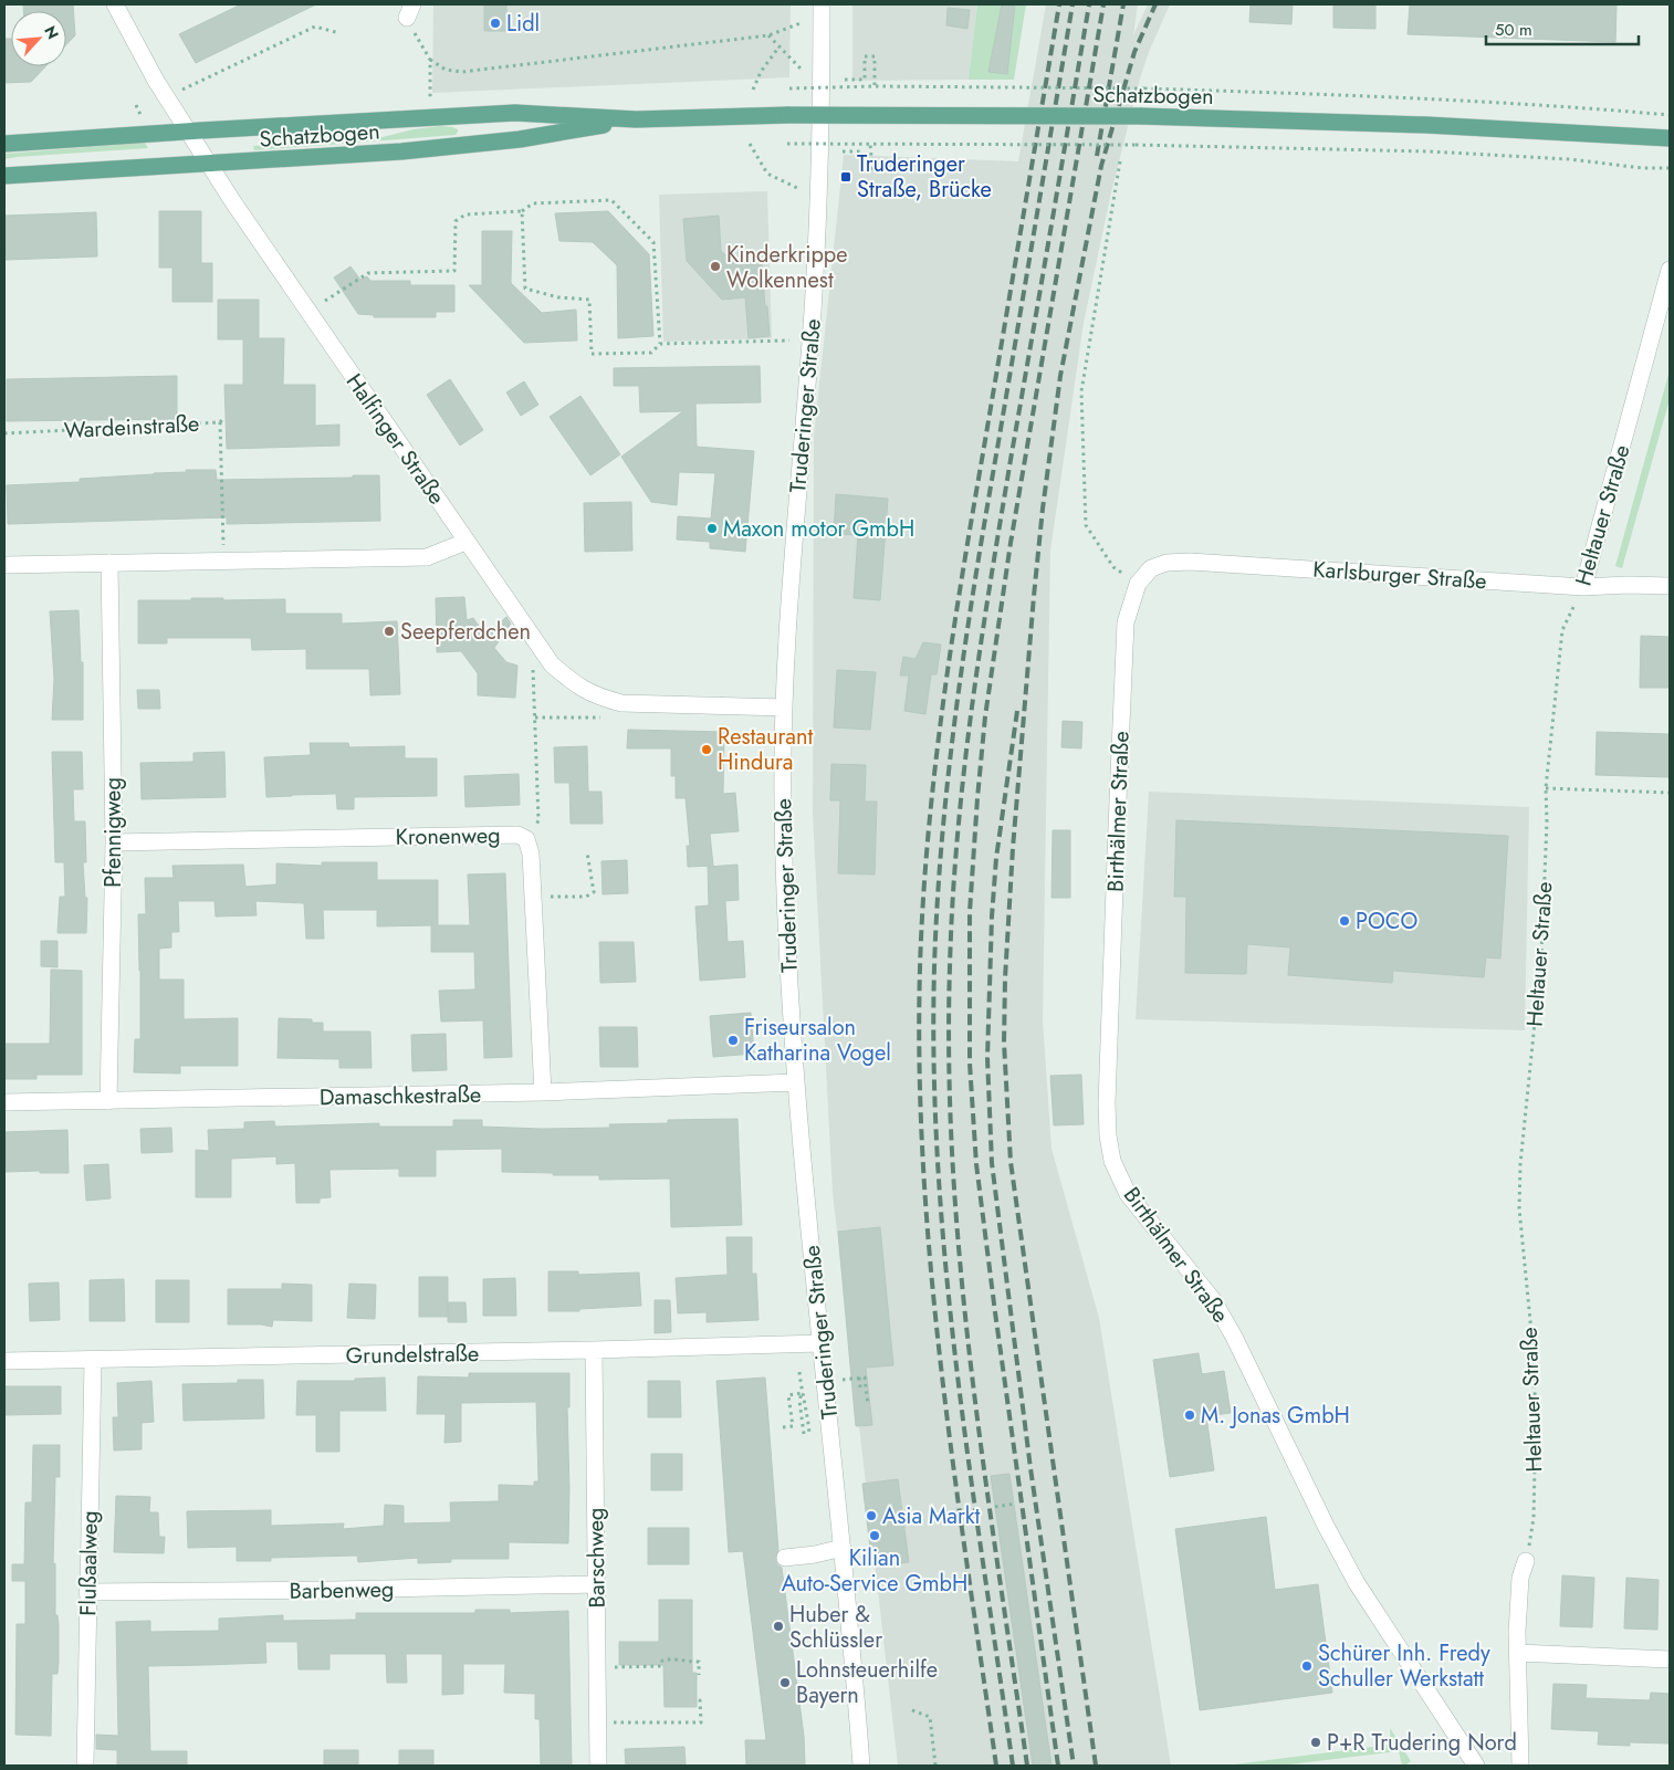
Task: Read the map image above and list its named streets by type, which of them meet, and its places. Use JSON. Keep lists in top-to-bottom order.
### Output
{
  "streets": {
    "main road": ["Schatzbogen"],
    "street": [
      "Truderinger Straße",
      "Halfinger Straße",
      "Heltauer Straße",
      "Karlsburger Straße",
      "Birthälmer Straße",
      "Pfennigweg",
      "Kronenweg",
      "Damaschkestraße",
      "Grundelstraße",
      "Barschweg",
      "Flußaalweg",
      "Barbenweg"
    ],
    "path": ["Wardeinstraße"]
  },
  "crossings": [
    ["Schatzbogen", "Halfinger Straße"],
    ["Truderinger Straße", "Halfinger Straße"],
    ["Truderinger Straße", "Damaschkestraße"],
    ["Truderinger Straße", "Grundelstraße"],
    ["Halfinger Straße", "Kronenweg"],
    ["Heltauer Straße", "Karlsburger Straße"],
    ["Karlsburger Straße", "Birthälmer Straße"],
    ["Pfennigweg", "Kronenweg"],
    ["Pfennigweg", "Damaschkestraße"],
    ["Kronenweg", "Damaschkestraße"],
    ["Grundelstraße", "Barschweg"],
    ["Grundelstraße", "Flußaalweg"],
    ["Barschweg", "Barbenweg"],
    ["Flußaalweg", "Barbenweg"]
  ],
  "places": {
    "other": [
      "Lidl",
      "Kinderkrippe Wolkennest",
      "Maxon motor GmbH",
      "Seepferdchen",
      "Restaurant Hindura",
      "POCO",
      "Friseursalon Katharina Vogel",
      "M. Jonas GmbH",
      "Asia Markt",
      "Kilian Auto-Service GmbH",
      "Huber & Schlüssler",
      "Schürer Inh. Fredy Schuller Werkstatt",
      "Lohnsteuerhilfe Bayern",
      "P+R Trudering Nord"
    ],
    "transit": ["Truderinger Straße, Brücke"]
  },
  "scale_bar": "50 m",
  "north": "top right"
}
